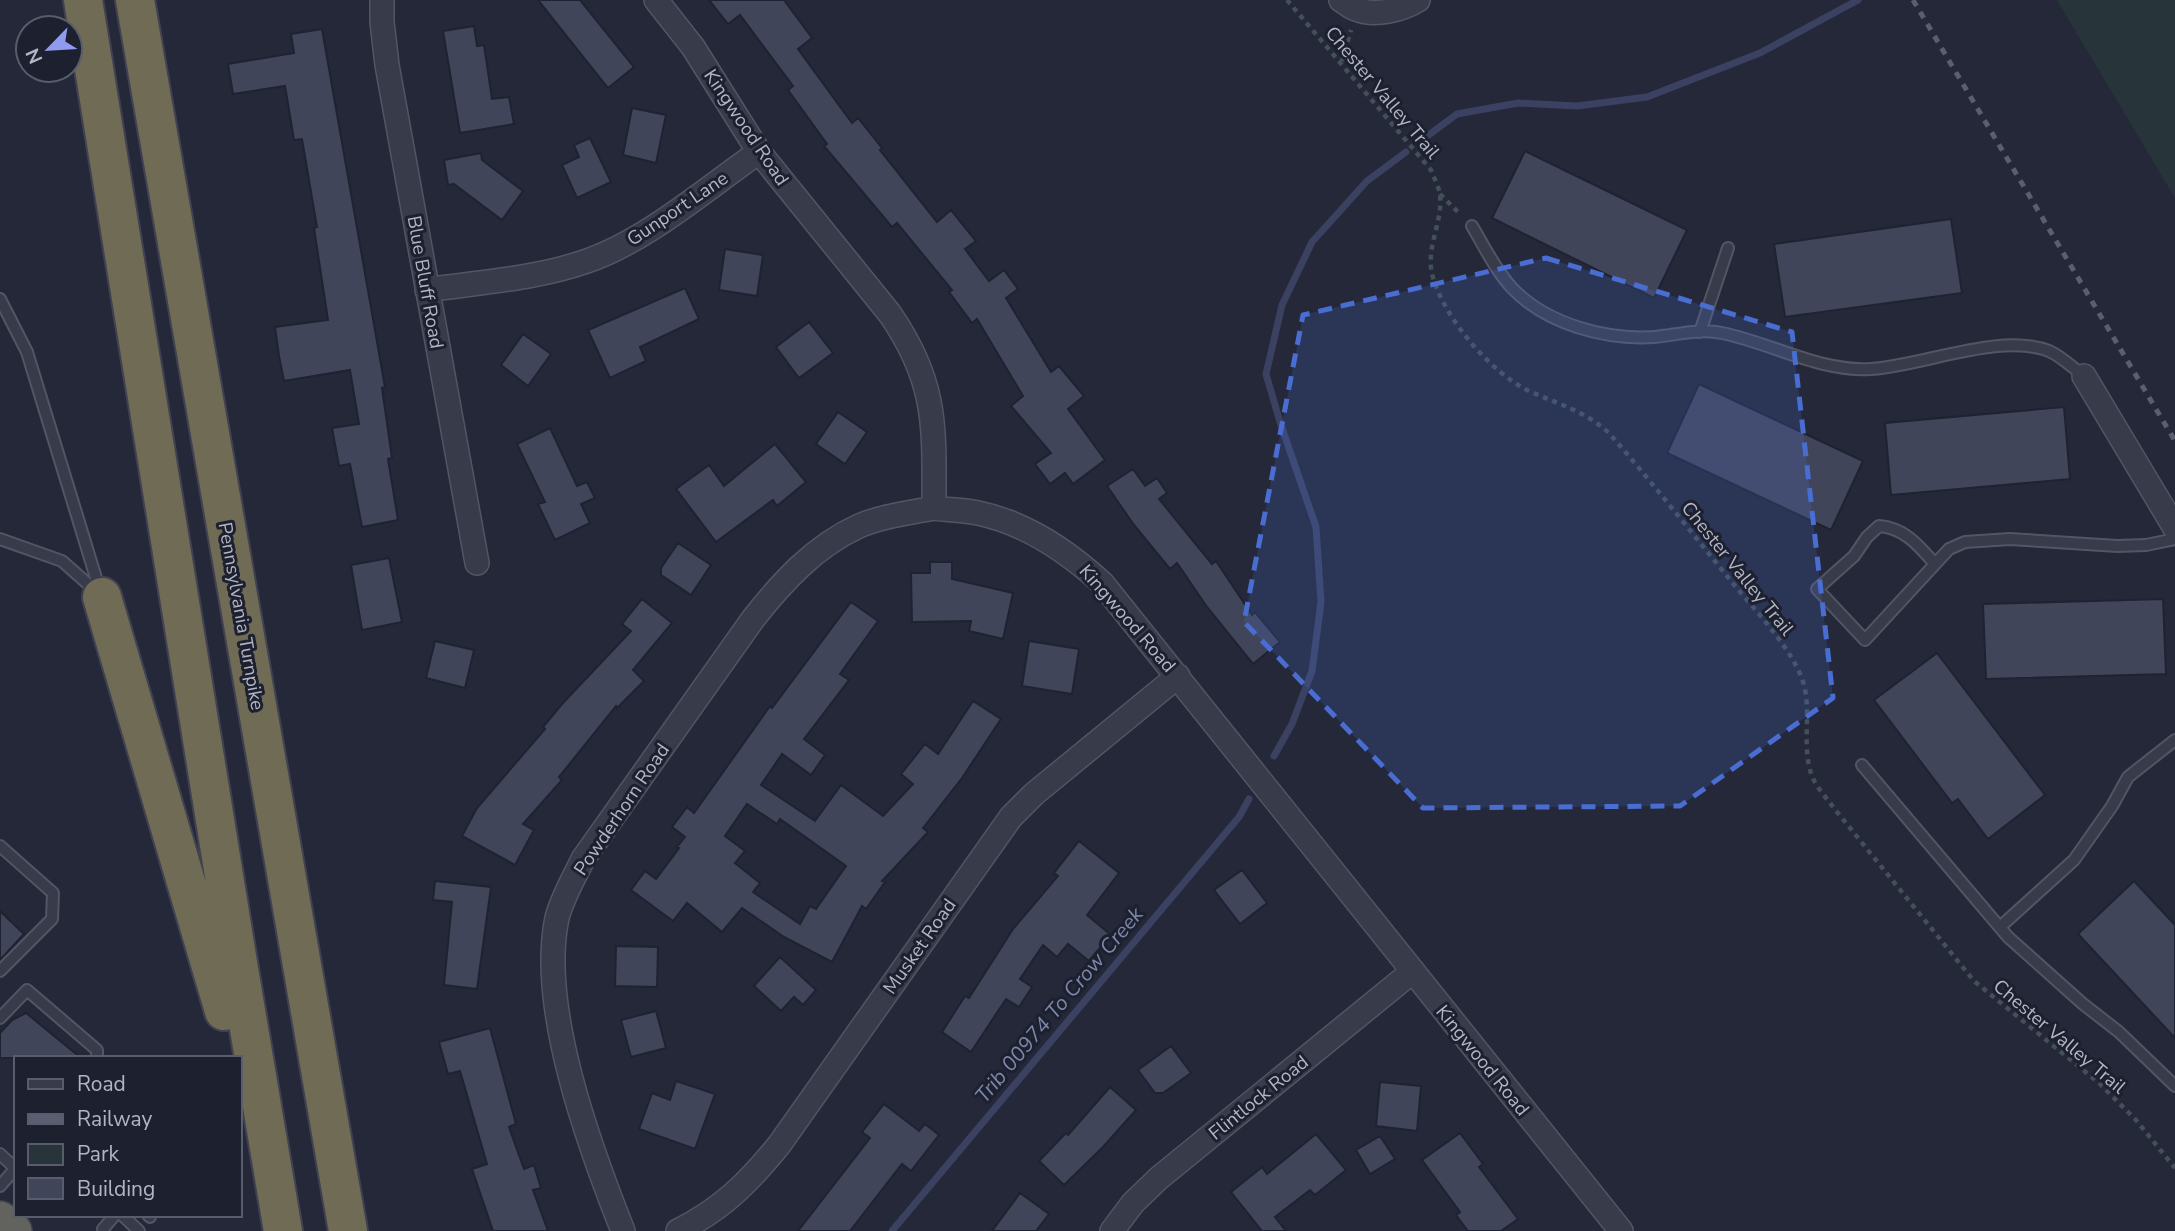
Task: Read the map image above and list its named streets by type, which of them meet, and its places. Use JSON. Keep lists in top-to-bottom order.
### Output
{
  "streets": {
    "highway": ["Pennsylvania Turnpike"],
    "street": [
      "Kingwood Road",
      "Gunport Lane",
      "Blue Bluff Road",
      "Powderhorn Road",
      "Musket Road",
      "Flintlock Road"
    ],
    "path": ["Chester Valley Trail"]
  },
  "crossings": [
    ["Kingwood Road", "Gunport Lane"],
    ["Kingwood Road", "Powderhorn Road"],
    ["Kingwood Road", "Musket Road"],
    ["Kingwood Road", "Flintlock Road"],
    ["Gunport Lane", "Blue Bluff Road"]
  ],
  "water": ["Trib 00974 To Crow Creek"],
  "legend": [
    "Road",
    "Railway",
    "Park",
    "Building"
  ],
  "north": "bottom left"
}
